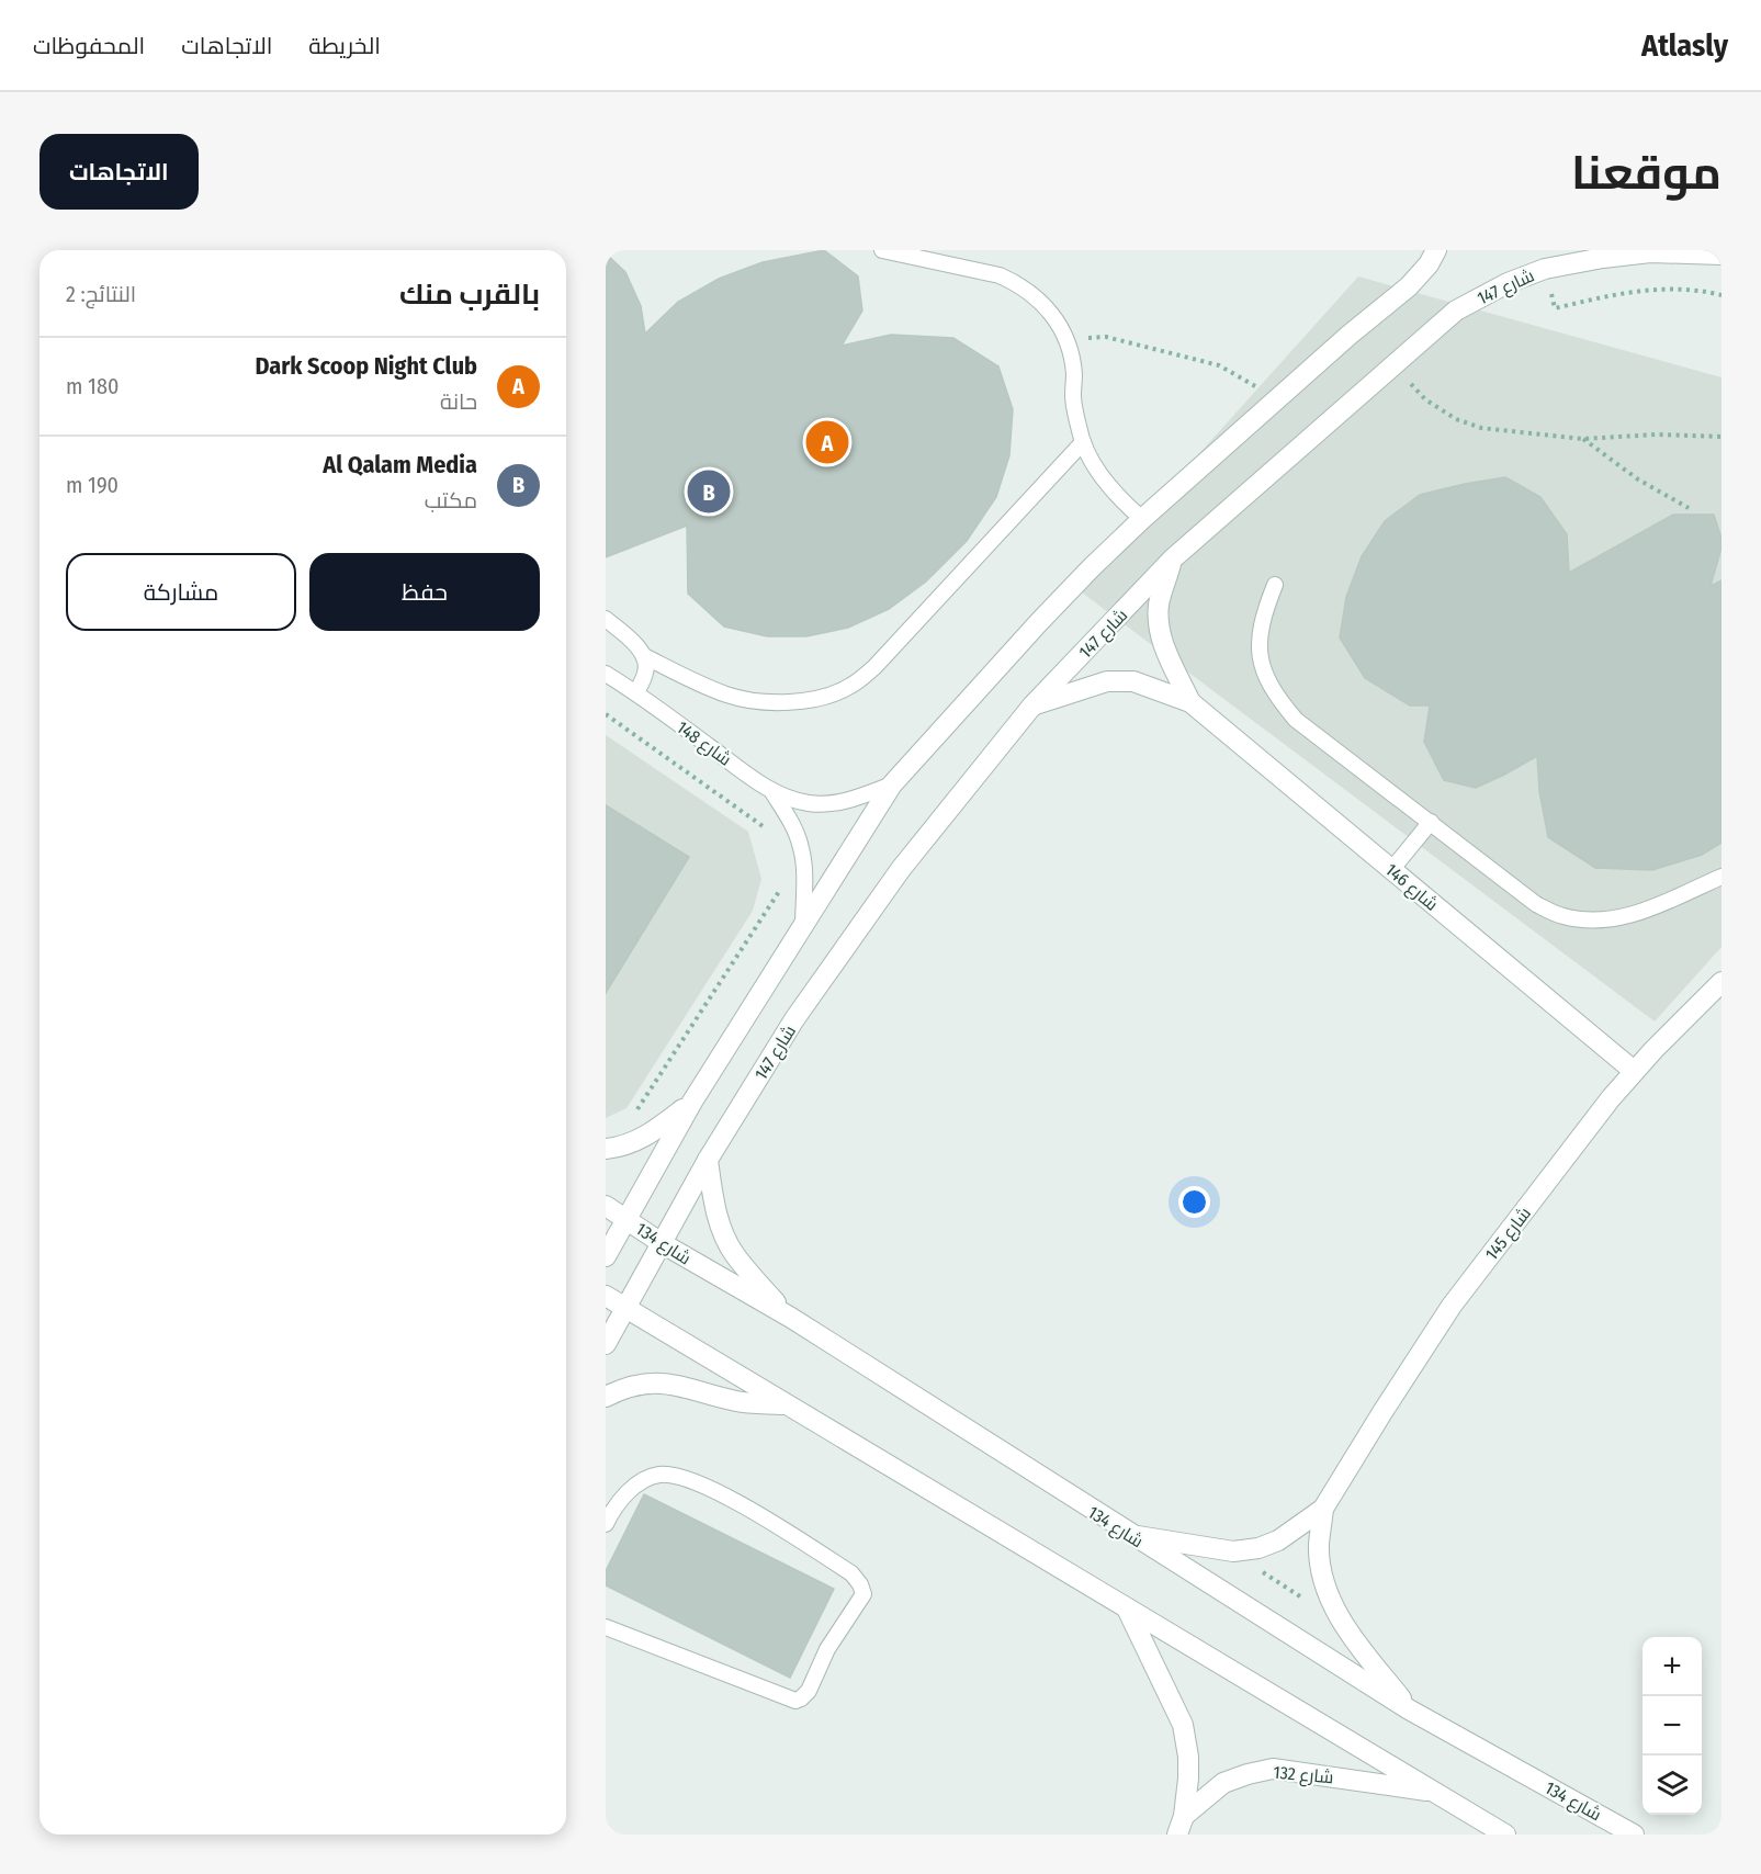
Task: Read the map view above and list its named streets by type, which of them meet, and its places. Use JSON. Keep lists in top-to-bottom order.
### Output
{
  "streets": {
    "street": [
      "شارع 147",
      "شارع 146",
      "شارع 145",
      "شارع 134",
      "شارع 132"
    ],
    "lane": ["شارع 148"]
  },
  "crossings": [
    ["شارع 147", "شارع 146"],
    ["شارع 147", "شارع 134"],
    ["شارع 146", "شارع 145"],
    ["شارع 145", "شارع 134"]
  ],
  "page": {
    "header": "Atlasly",
    "nav": ["الخريطة", "الاتجاهات", "المحفوظات"],
    "title": "موقعنا",
    "buttons": [
      "الاتجاهات",
      ["حفظ", "مشاركة"]
    ],
    "heading": ["بالقرب منك", "النتائج: 2"],
    "list": [
      {
        "mark": "A",
        "name": "Dark Scoop Night Club",
        "note": "حانة",
        "value": "180 m"
      },
      {
        "mark": "B",
        "name": "Al Qalam Media",
        "note": "مكتب",
        "value": "190 m"
      }
    ],
    "pins": ["A", "B"],
    "map_buttons": ["+", "−"]
  }
}
